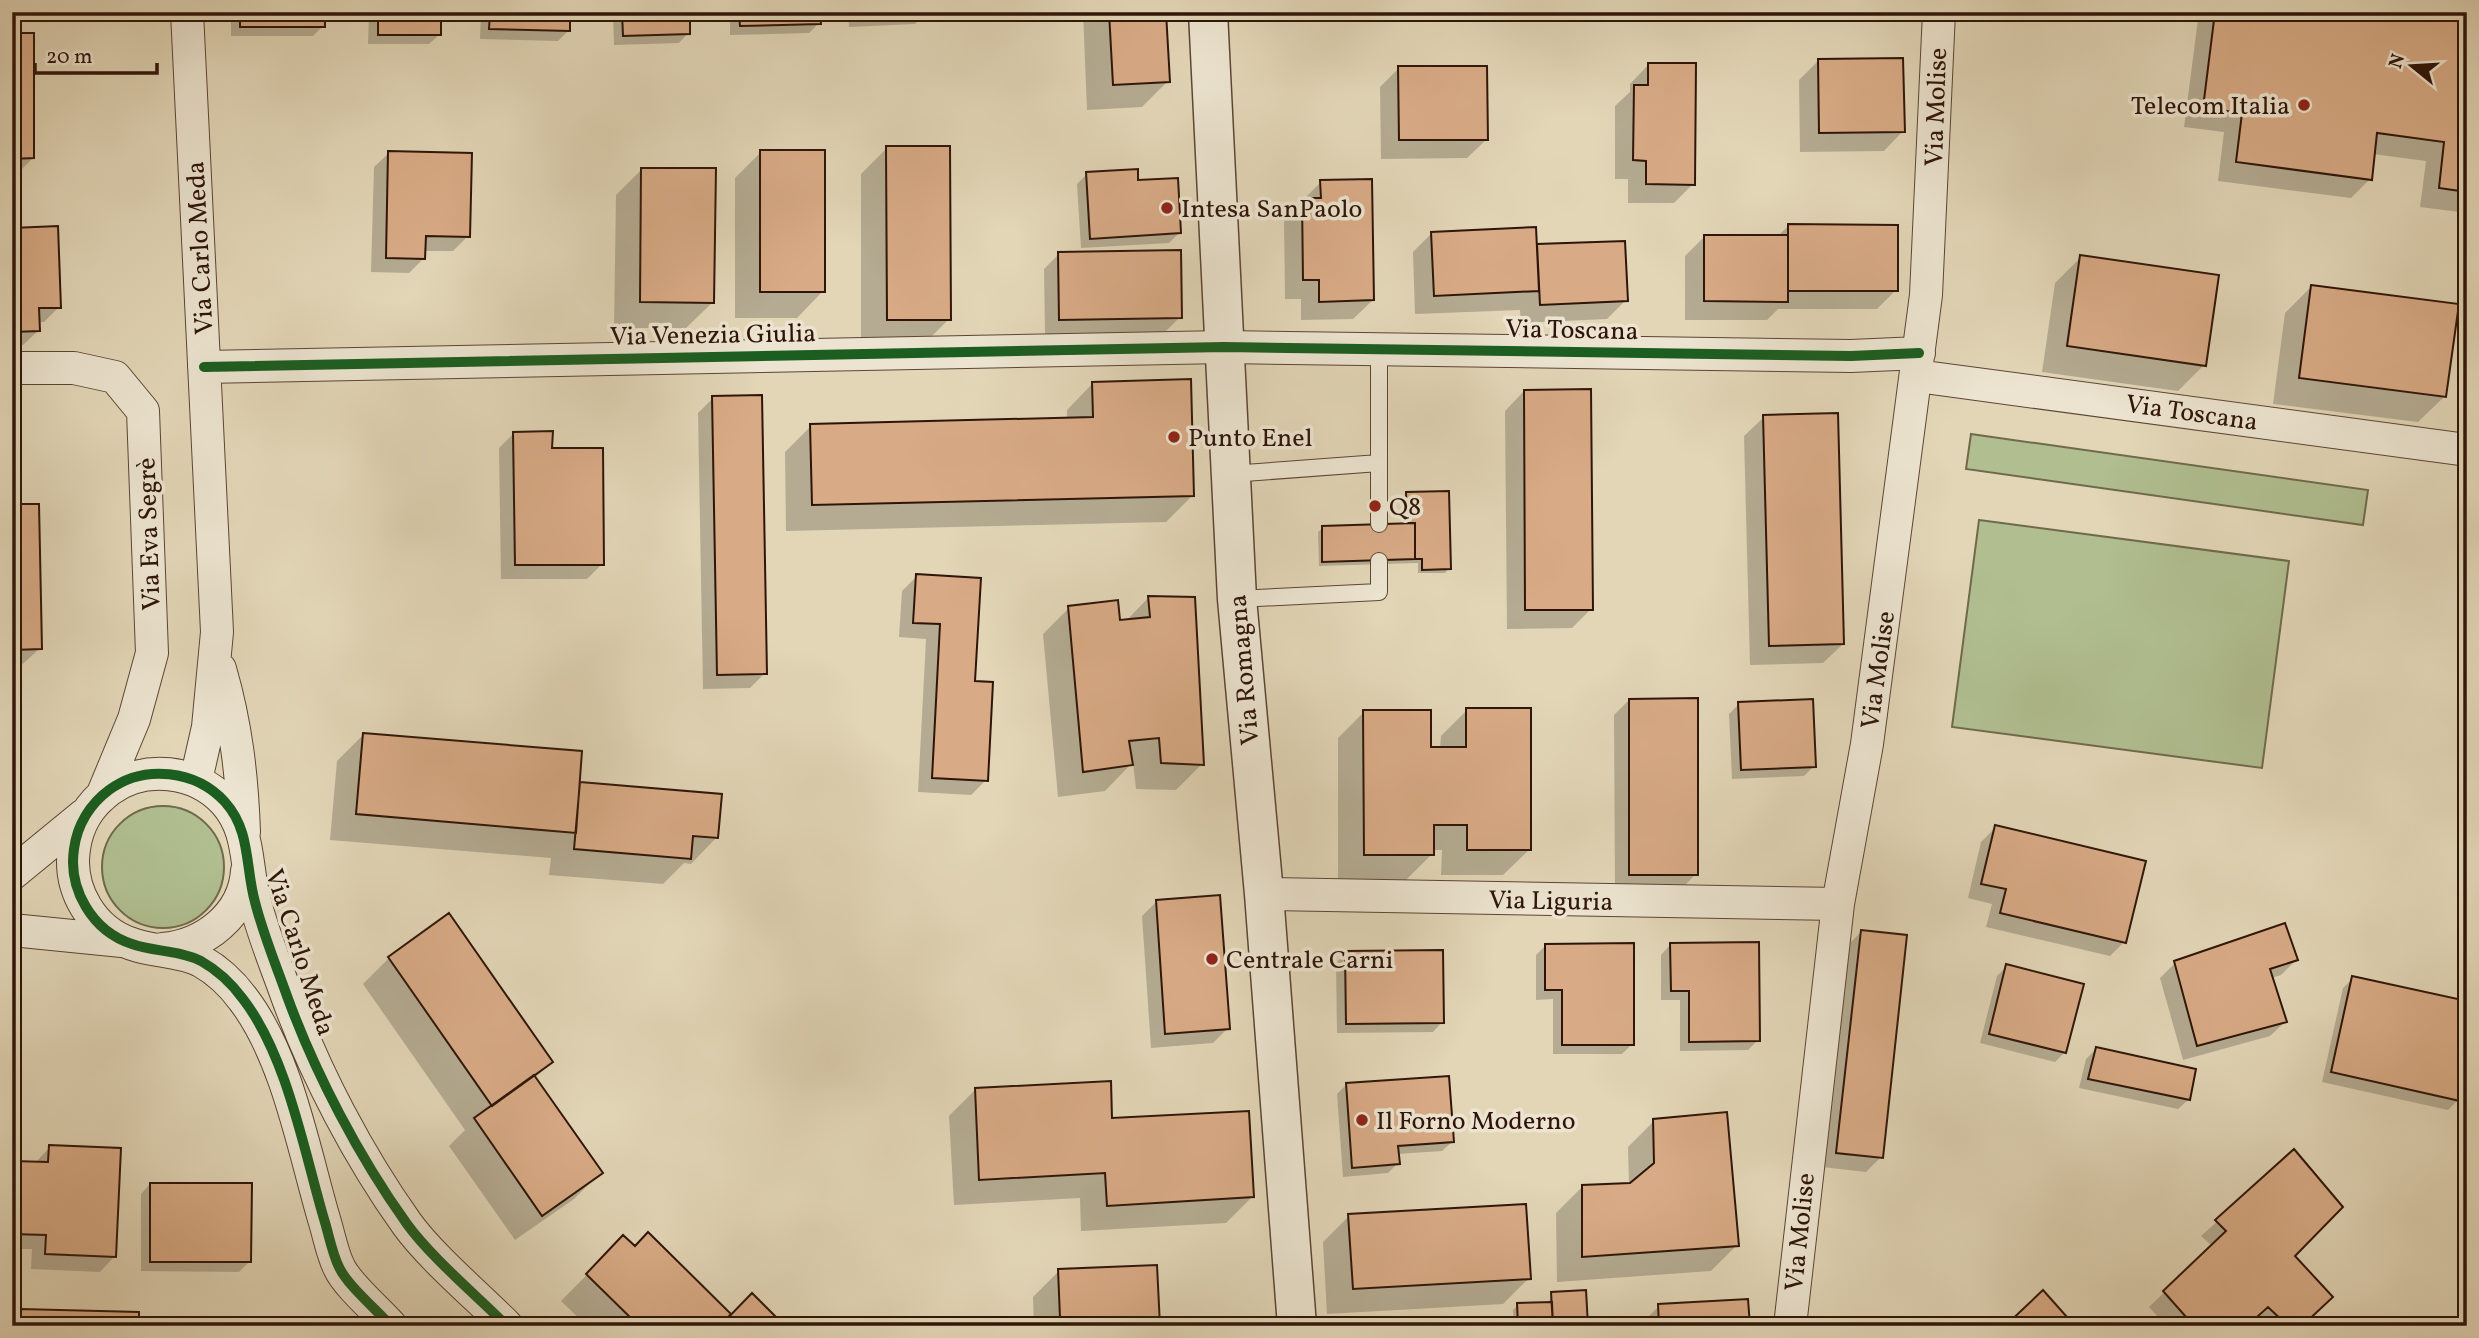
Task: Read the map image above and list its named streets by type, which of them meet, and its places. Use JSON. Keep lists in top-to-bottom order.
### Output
{
  "streets": {
    "street": [
      "Via Molise",
      "Via Carlo Meda",
      "Via Toscana",
      "Via Venezia Giulia",
      "Via Eva Segrè",
      "Via Romagna",
      "Via Liguria"
    ]
  },
  "crossings": [
    ["Via Molise", "Via Toscana"],
    ["Via Molise", "Via Liguria"],
    ["Via Carlo Meda", "Via Venezia Giulia"],
    ["Via Carlo Meda", "Via Eva Segrè"],
    ["Via Toscana", "Via Venezia Giulia"],
    ["Via Toscana", "Via Romagna"],
    ["Via Venezia Giulia", "Via Romagna"],
    ["Via Romagna", "Via Liguria"]
  ],
  "places": [
    "Telecom Italia",
    "Intesa SanPaolo",
    "Punto Enel",
    "Q8",
    "Centrale Carni",
    "Il Forno Moderno"
  ],
  "scale_bar": "20 m",
  "north": "left"
}
